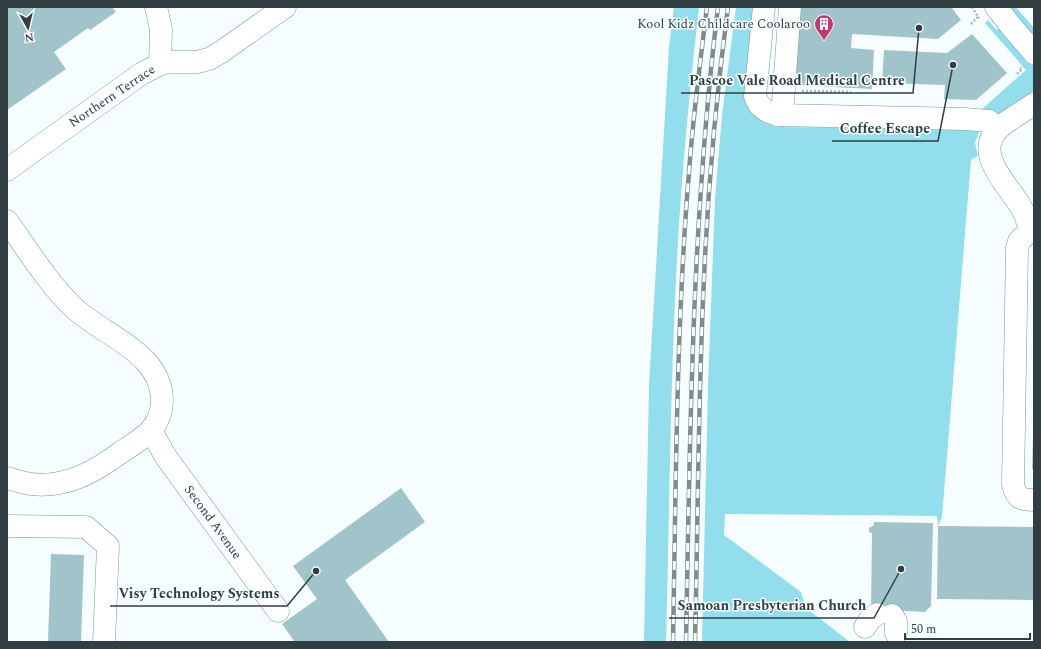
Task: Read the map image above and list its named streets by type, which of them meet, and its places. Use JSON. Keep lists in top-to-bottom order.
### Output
{
  "streets": {
    "lane": ["Northern Terrace", "Second Avenue"]
  },
  "places": {
    "other": [
      "Pascoe Vale Road Medical Centre",
      "Coffee Escape",
      "Samoan Presbyterian Church",
      "Visy Technology Systems"
    ],
    "building": ["Kool Kidz Childcare Coolaroo"]
  },
  "scale_bar": "50 m",
  "north": "bottom"
}
